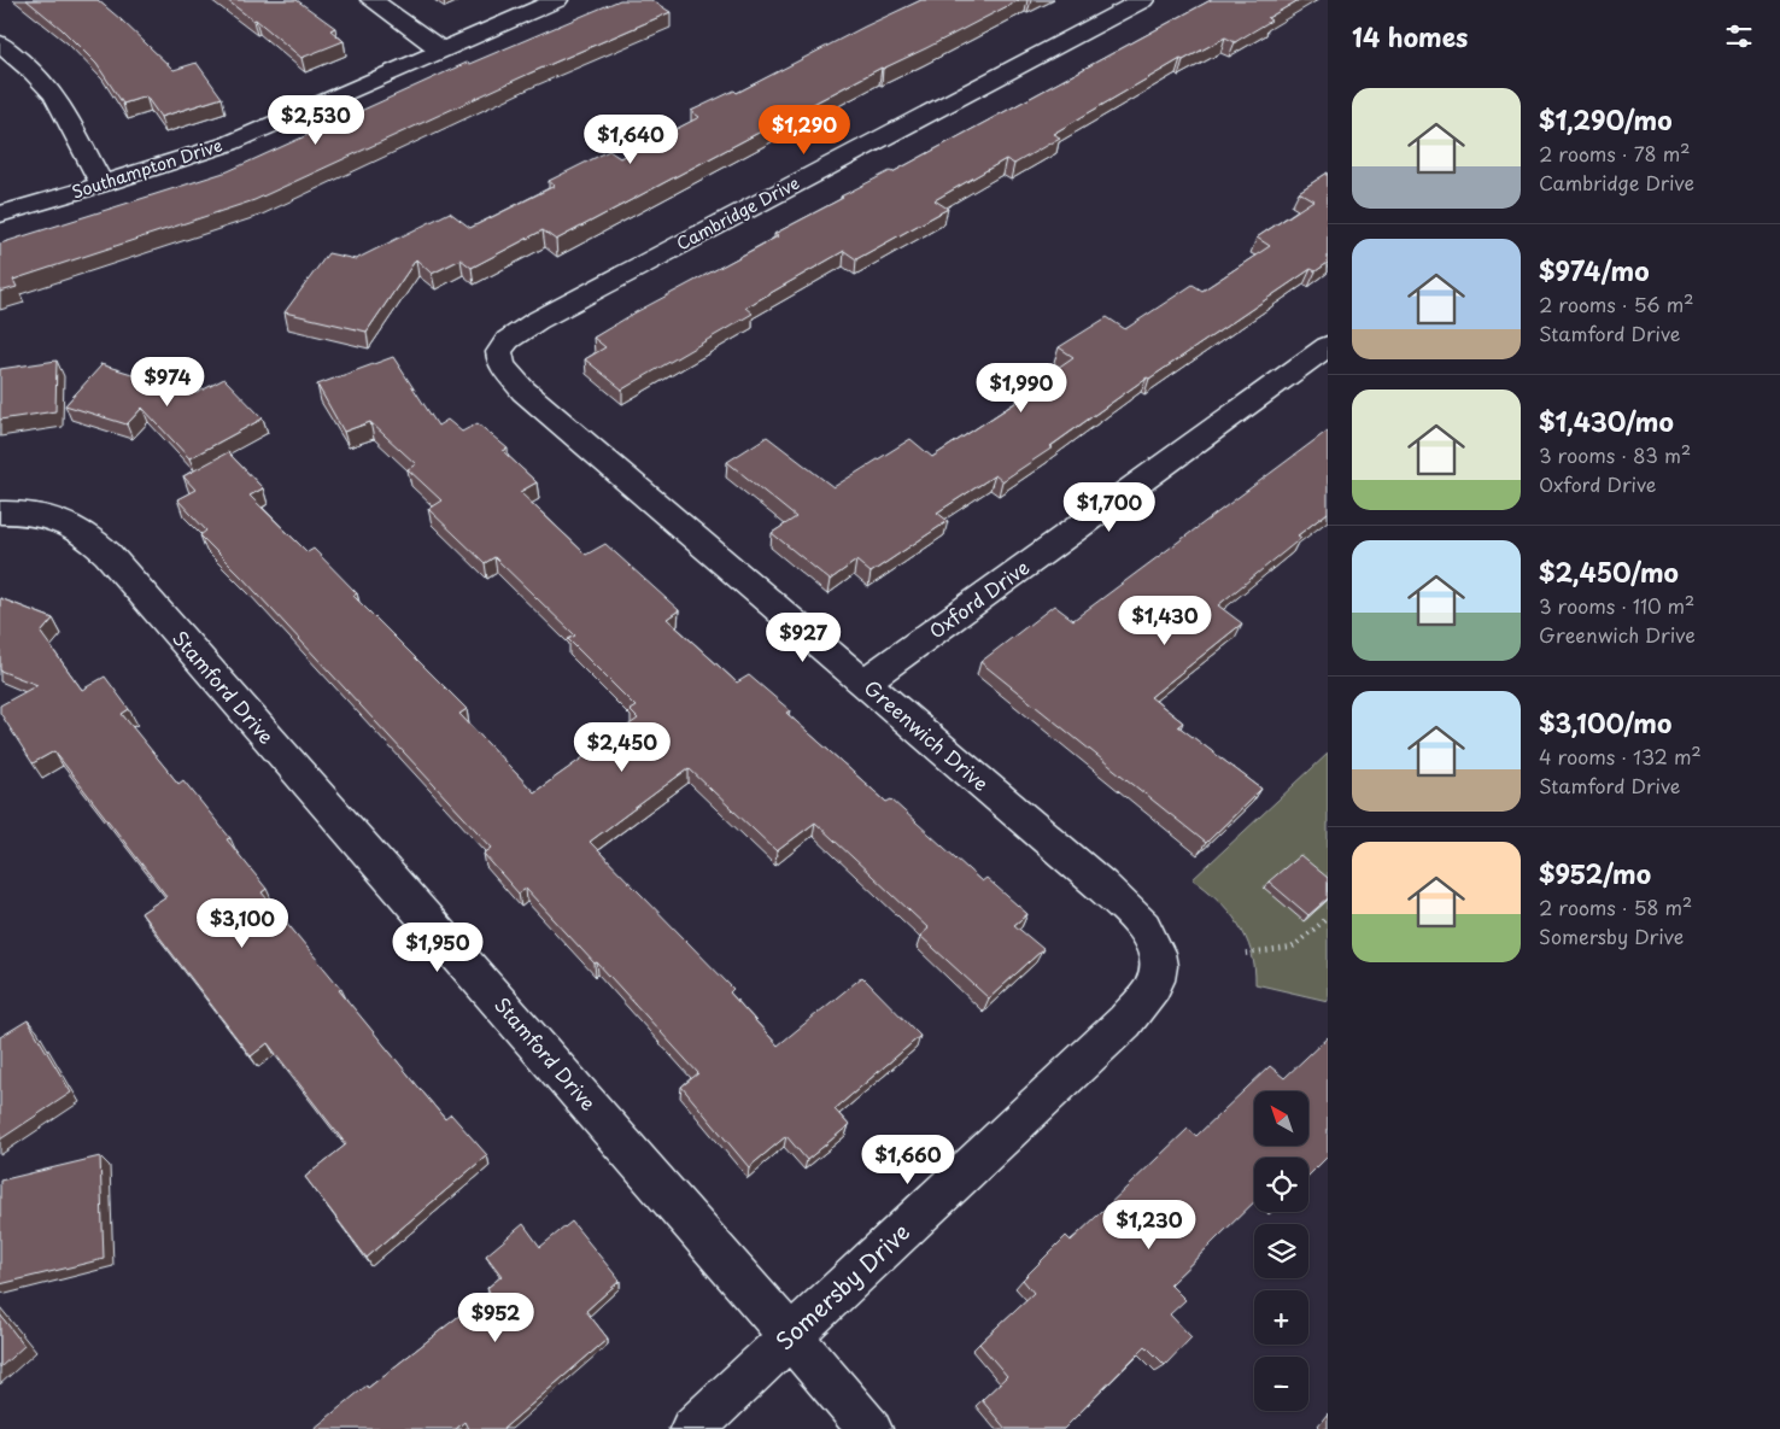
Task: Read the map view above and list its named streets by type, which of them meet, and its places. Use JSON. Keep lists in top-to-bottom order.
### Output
{
  "streets": {
    "street": [
      "Southampton Drive",
      "Cambridge Drive",
      "Oxford Drive",
      "Stamford Drive",
      "Greenwich Drive",
      "Somersby Drive"
    ]
  },
  "crossings": [
    ["Cambridge Drive", "Greenwich Drive"],
    ["Oxford Drive", "Greenwich Drive"],
    ["Stamford Drive", "Somersby Drive"],
    ["Greenwich Drive", "Somersby Drive"]
  ],
  "north": "top left",
  "page": {
    "heading": "14 homes",
    "list": [
      {
        "name": "$1,290/mo",
        "note": "2 rooms · 78 m² · Cambridge Drive"
      },
      {
        "name": "$974/mo",
        "note": "2 rooms · 56 m² · Stamford Drive"
      },
      {
        "name": "$1,430/mo",
        "note": "3 rooms · 83 m² · Oxford Drive"
      },
      {
        "name": "$2,450/mo",
        "note": "3 rooms · 110 m² · Greenwich Drive"
      },
      {
        "name": "$3,100/mo",
        "note": "4 rooms · 132 m² · Stamford Drive"
      },
      {
        "name": "$952/mo",
        "note": "2 rooms · 58 m² · Somersby Drive"
      }
    ],
    "price": [
      "$2,530",
      "$1,290",
      "$1,640",
      "$974",
      "$1,990",
      "$1,700",
      "$1,430",
      "$927",
      "$2,450",
      "$3,100",
      "$1,950",
      "$1,660",
      "$1,230",
      "$952"
    ],
    "map_buttons": ["+", "−"]
  }
}
